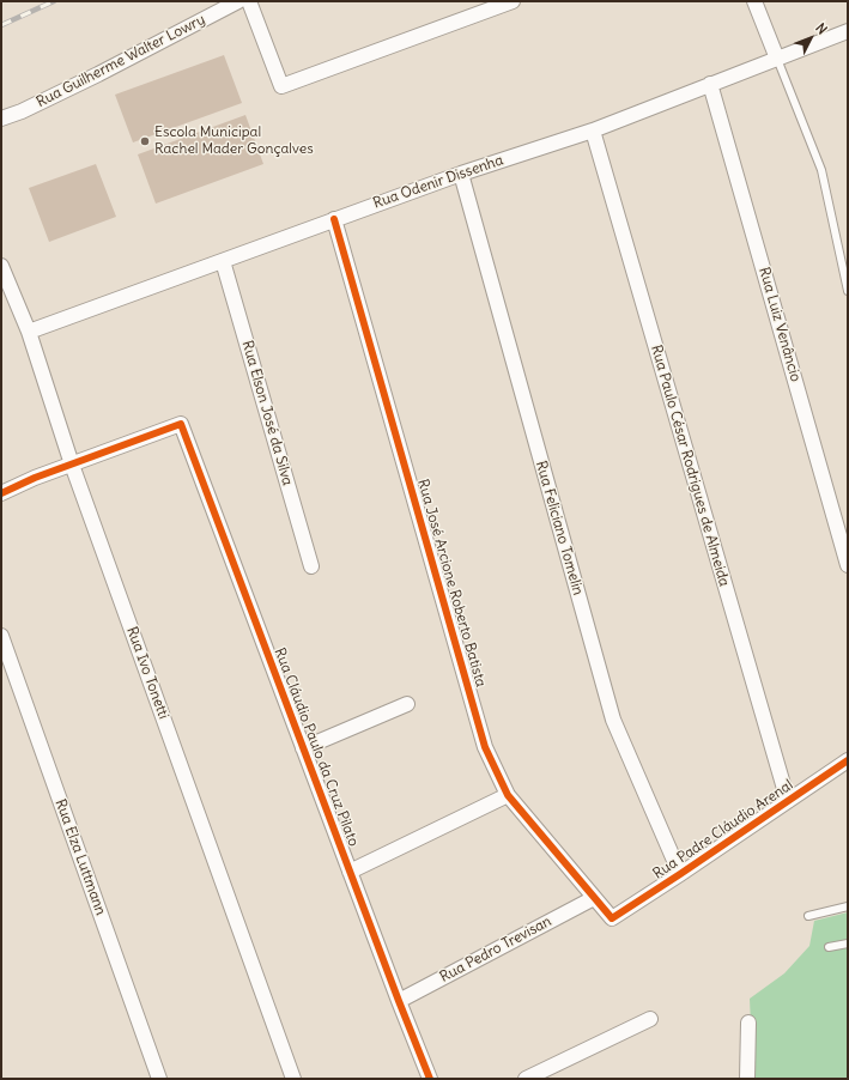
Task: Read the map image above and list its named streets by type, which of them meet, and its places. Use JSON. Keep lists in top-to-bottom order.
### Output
{
  "streets": {
    "street": [
      "Rua Guilherme Walter Lowry",
      "Rua Odenir Dissenha",
      "Rua Luiz Venâncio",
      "Rua Elson José da Silva",
      "Rua Paulo César Rodrigues de Almeida",
      "Rua Feliciano Tomelin",
      "Rua José Arcione Roberto Batista",
      "Rua Ivo Tonetti",
      "Rua Cláudio Paulo da Cruz Pilato",
      "Rua Padre Cláudio Arenal",
      "Rua Elza Luttmann",
      "Rua Pedro Trevisan"
    ]
  },
  "crossings": [
    ["Rua Odenir Dissenha", "Rua Luiz Venâncio"],
    ["Rua Odenir Dissenha", "Rua Elson José da Silva"],
    ["Rua Odenir Dissenha", "Rua Paulo César Rodrigues de Almeida"],
    ["Rua Odenir Dissenha", "Rua Feliciano Tomelin"],
    ["Rua Odenir Dissenha", "Rua José Arcione Roberto Batista"],
    ["Rua Odenir Dissenha", "Rua Ivo Tonetti"],
    ["Rua Paulo César Rodrigues de Almeida", "Rua Padre Cláudio Arenal"],
    ["Rua Feliciano Tomelin", "Rua Padre Cláudio Arenal"],
    ["Rua José Arcione Roberto Batista", "Rua Padre Cláudio Arenal"],
    ["Rua José Arcione Roberto Batista", "Rua Pedro Trevisan"],
    ["Rua Ivo Tonetti", "Rua Cláudio Paulo da Cruz Pilato"],
    ["Rua Cláudio Paulo da Cruz Pilato", "Rua Pedro Trevisan"]
  ],
  "places": ["Escola Municipal Rachel Mader Gonçalves"],
  "north": "top right"
}
